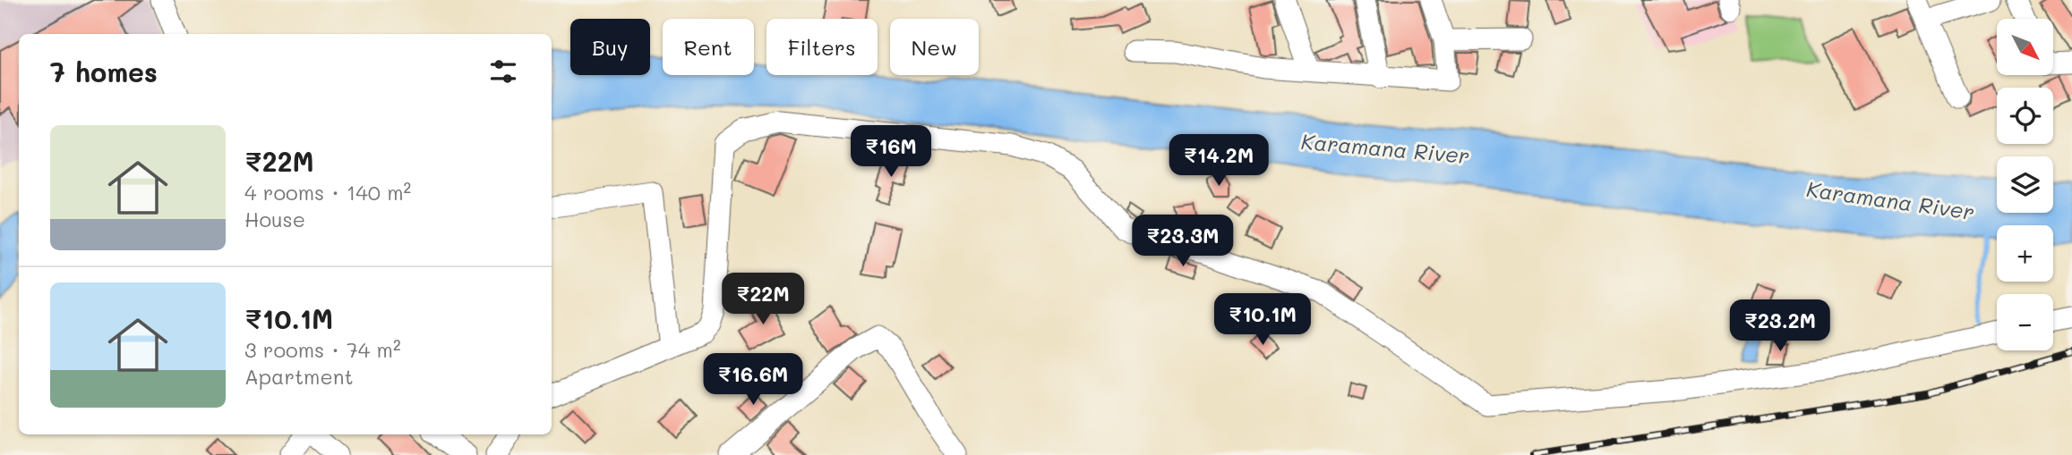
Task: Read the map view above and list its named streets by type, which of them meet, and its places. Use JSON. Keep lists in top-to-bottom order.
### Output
{
  "water": ["Karamana River"],
  "north": "bottom right",
  "page": {
    "map_buttons": ["+", "−"],
    "chip": [
      "Buy",
      "Rent",
      "Filters",
      "New"
    ],
    "heading": "7 homes",
    "list": [
      {
        "name": "₹22M",
        "note": "4 rooms · 140 m² · House"
      },
      {
        "name": "₹10.1M",
        "note": "3 rooms · 74 m² · Apartment"
      }
    ],
    "price": [
      "₹16M",
      "₹14.2M",
      "₹23.3M",
      "₹22M",
      "₹10.1M",
      "₹23.2M",
      "₹16.6M"
    ]
  }
}
